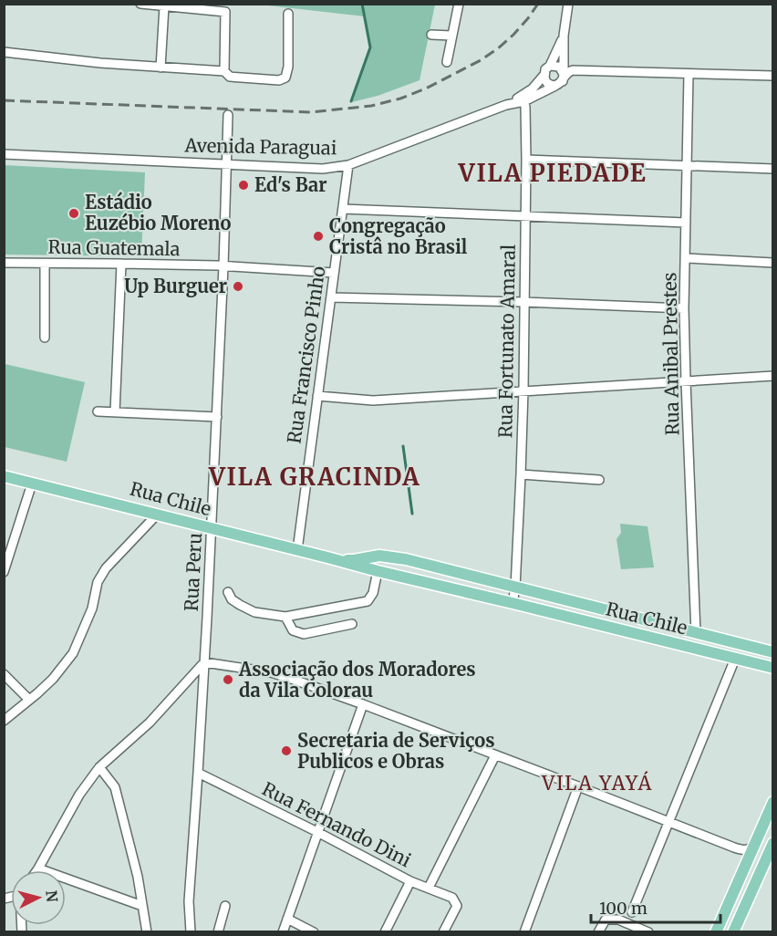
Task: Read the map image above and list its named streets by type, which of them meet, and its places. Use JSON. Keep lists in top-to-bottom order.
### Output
{
  "streets": {
    "main road": ["Rua Chile"],
    "street": [
      "Avenida Paraguai",
      "Rua Guatemala",
      "Rua Fortunato Amaral",
      "Rua Anibal Prestes",
      "Rua Francisco Pinho",
      "Rua Peru",
      "Rua Fernando Dini"
    ]
  },
  "crossings": [
    ["Avenida Paraguai", "Rua Fortunato Amaral"],
    ["Avenida Paraguai", "Rua Francisco Pinho"],
    ["Avenida Paraguai", "Rua Peru"],
    ["Rua Guatemala", "Rua Francisco Pinho"],
    ["Rua Guatemala", "Rua Peru"],
    ["Rua Fortunato Amaral", "Rua Chile"],
    ["Rua Anibal Prestes", "Rua Chile"],
    ["Rua Francisco Pinho", "Rua Chile"],
    ["Rua Chile", "Rua Peru"],
    ["Rua Peru", "Rua Fernando Dini"]
  ],
  "districts": ["VILA PIEDADE", "VILA GRACINDA", "VILA YAYÁ"],
  "places": [
    "Ed's Bar",
    "Estádio Euzébio Moreno",
    "Congregação Cristâ no Brasil",
    "Up Burguer",
    "Associação dos Moradores da Vila Colorau",
    "Secretaria de Serviços Publicos e Obras"
  ],
  "scale_bar": "100 m",
  "north": "right"
}
